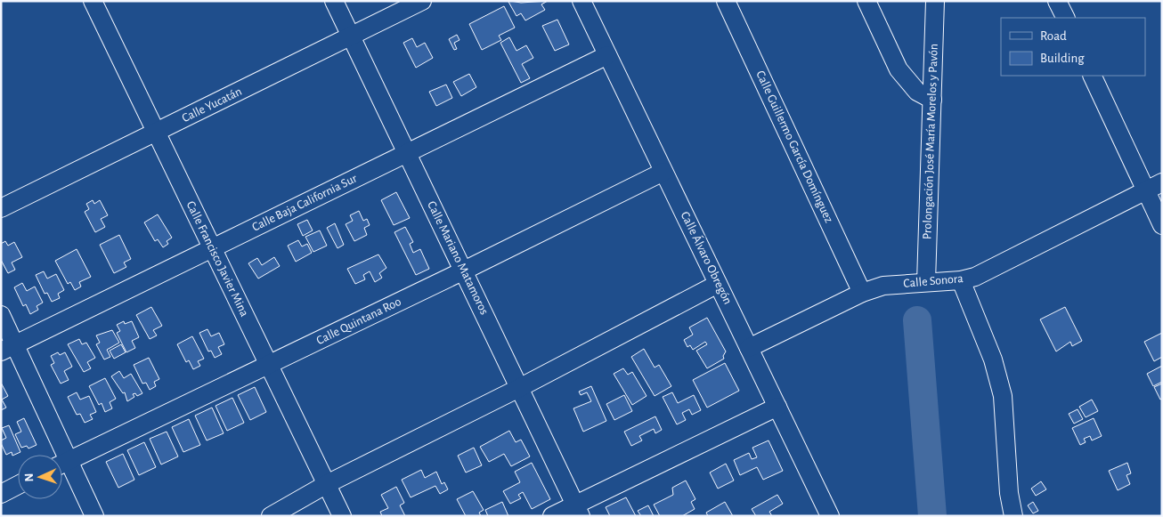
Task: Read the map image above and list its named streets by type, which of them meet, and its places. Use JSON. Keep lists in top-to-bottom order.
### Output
{
  "streets": {
    "street": [
      "Calle Yucatán",
      "Prolongación José María Morelos y Pavón",
      "Calle Guillermo García Domínguez",
      "Calle Baja California Sur",
      "Calle Mariano Matamoros",
      "Calle Álvaro Obregón",
      "Calle Francisco Javier Mina",
      "Calle Sonora",
      "Calle Quintana Roo"
    ]
  },
  "crossings": [
    ["Calle Yucatán", "Calle Mariano Matamoros"],
    ["Calle Yucatán", "Calle Francisco Javier Mina"],
    ["Prolongación José María Morelos y Pavón", "Calle Sonora"],
    ["Calle Guillermo García Domínguez", "Calle Sonora"],
    ["Calle Baja California Sur", "Calle Mariano Matamoros"],
    ["Calle Baja California Sur", "Calle Álvaro Obregón"],
    ["Calle Baja California Sur", "Calle Francisco Javier Mina"],
    ["Calle Mariano Matamoros", "Calle Quintana Roo"],
    ["Calle Álvaro Obregón", "Calle Sonora"],
    ["Calle Álvaro Obregón", "Calle Quintana Roo"],
    ["Calle Francisco Javier Mina", "Calle Quintana Roo"]
  ],
  "legend": ["Road", "Building"],
  "north": "left"
}
